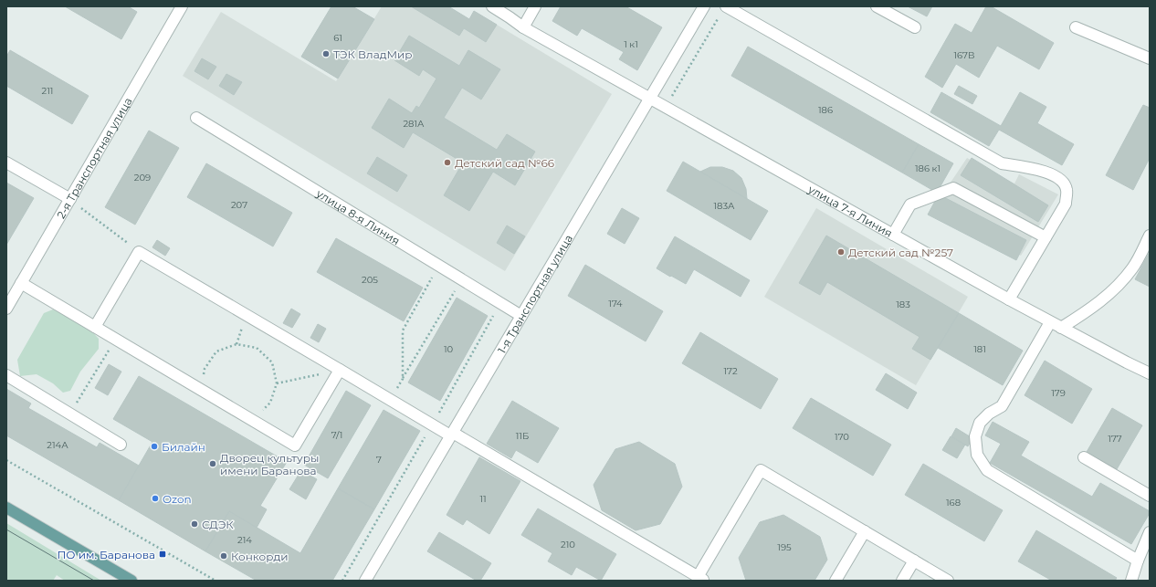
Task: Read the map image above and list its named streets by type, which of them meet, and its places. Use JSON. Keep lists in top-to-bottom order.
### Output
{
  "streets": {
    "street": [
      "2-я Транспортная улица",
      "улица 7-я Линия",
      "улица 8-я Линия",
      "1-я Транспортная улица"
    ]
  },
  "crossings": [
    ["улица 7-я Линия", "1-я Транспортная улица"],
    ["улица 8-я Линия", "1-я Транспортная улица"]
  ],
  "places": {
    "other": [
      "ТЭК ВладМир",
      "Детский сад №66",
      "Детский сад №257",
      "Билайн",
      "Дворец культуры имени Баранова",
      "Ozon",
      "СДЭК",
      "Конкорди"
    ],
    "transit": ["ПО им. Баранова"]
  },
  "house_numbers": [
    "61",
    "1 к1",
    "167В",
    "211",
    "186",
    "281А",
    "186 к1",
    "209",
    "207",
    "183А",
    "205",
    "174",
    "183",
    "10",
    "181",
    "172",
    "179",
    "7/1",
    "11Б",
    "170",
    "177",
    "214А",
    "7",
    "11",
    "168",
    "214",
    "210",
    "195"
  ]
}
